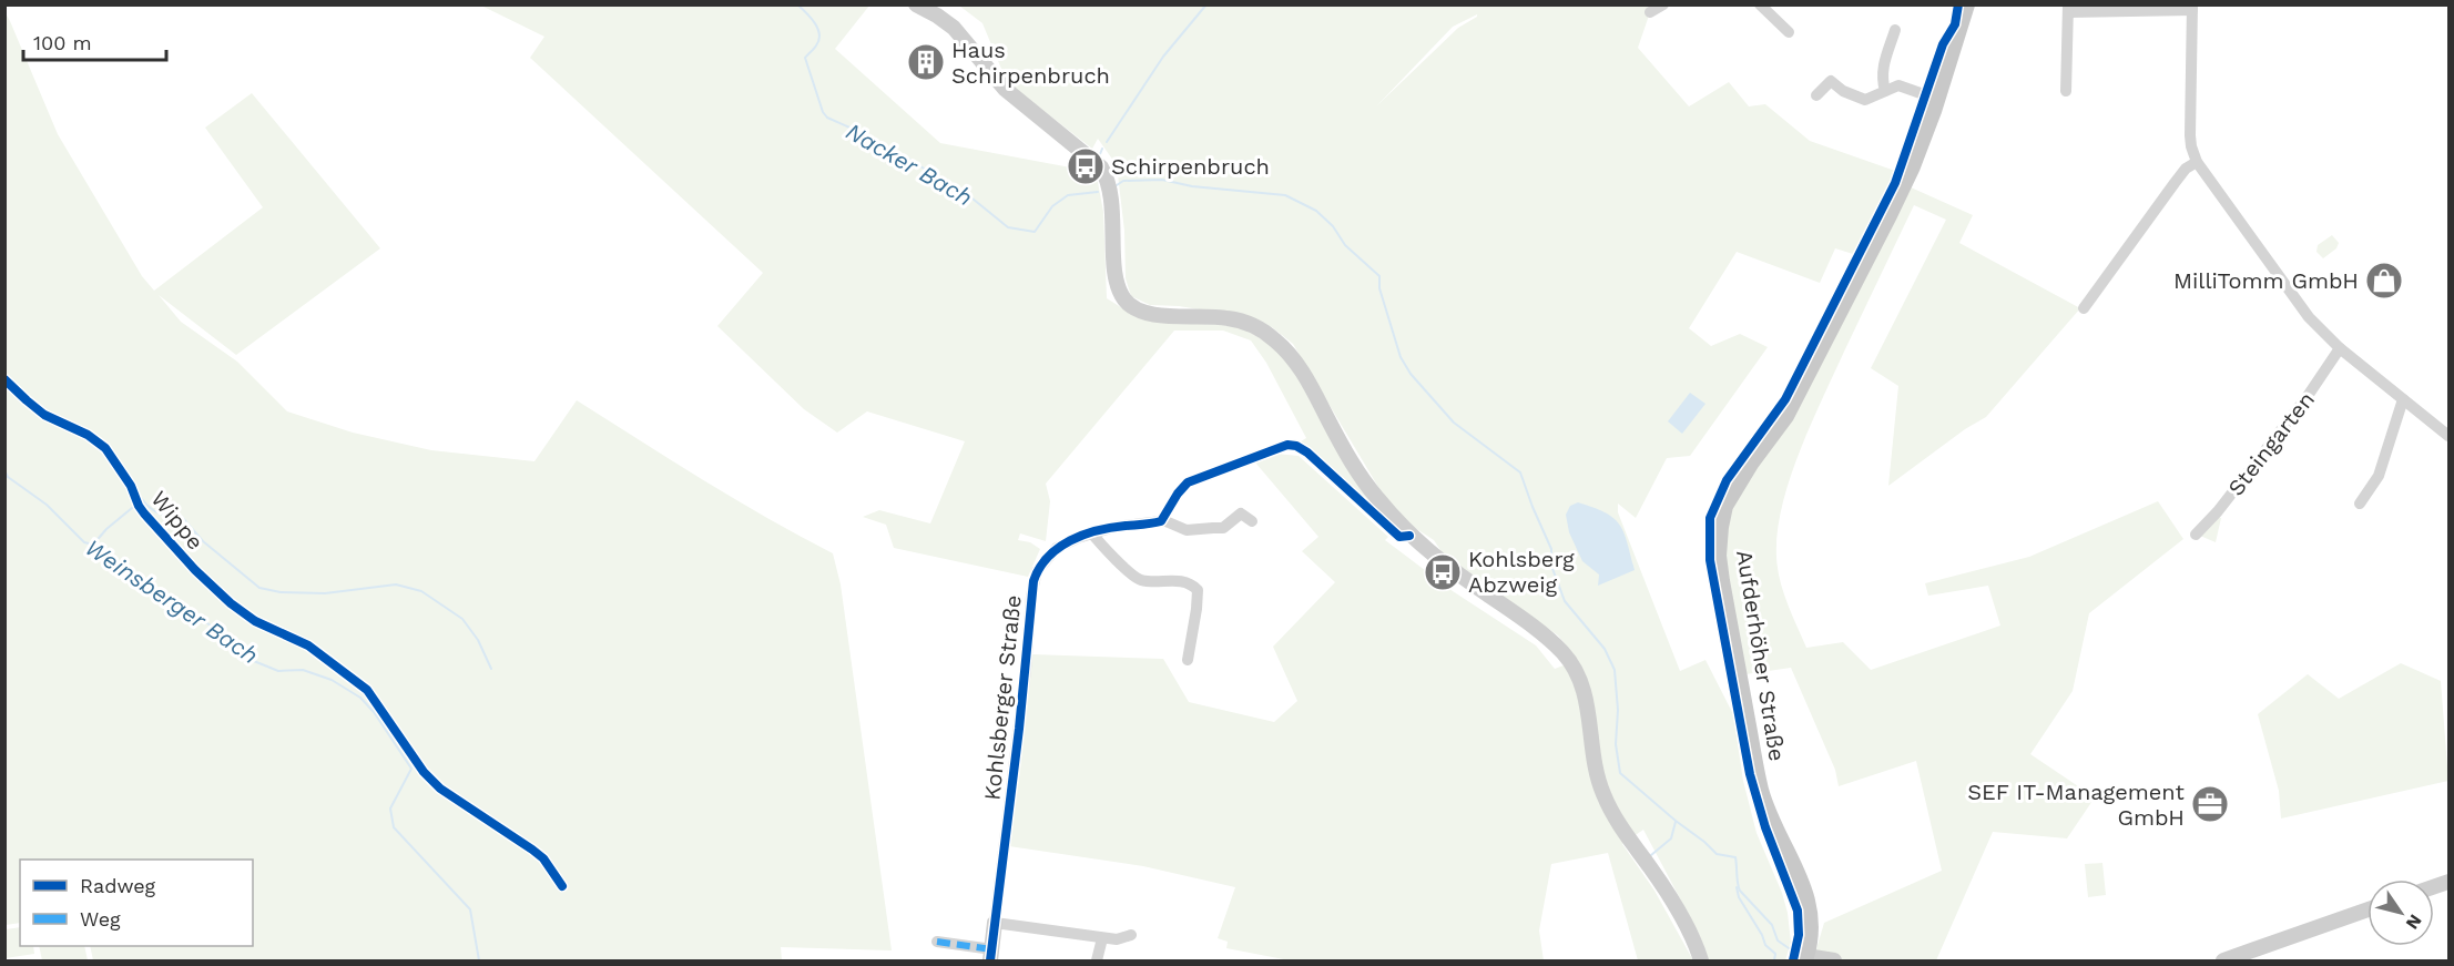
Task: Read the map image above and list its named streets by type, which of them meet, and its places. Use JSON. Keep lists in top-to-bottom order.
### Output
{
  "streets": {
    "main road": ["Aufderhöher Straße", "Kohlsberger Straße"],
    "street": ["Steingarten", "Wippe"]
  },
  "water": ["Nacker Bach", "Weinsberger Bach"],
  "places": {
    "building": ["Haus Schirpenbruch"],
    "bus stop": ["Schirpenbruch", "Kohlsberg Abzweig"],
    "shop": ["MilliTomm GmbH"],
    "office": ["SEF IT-Management GmbH"]
  },
  "legend": ["Radweg", "Weg"],
  "scale_bar": "100 m",
  "north": "bottom right"
}
